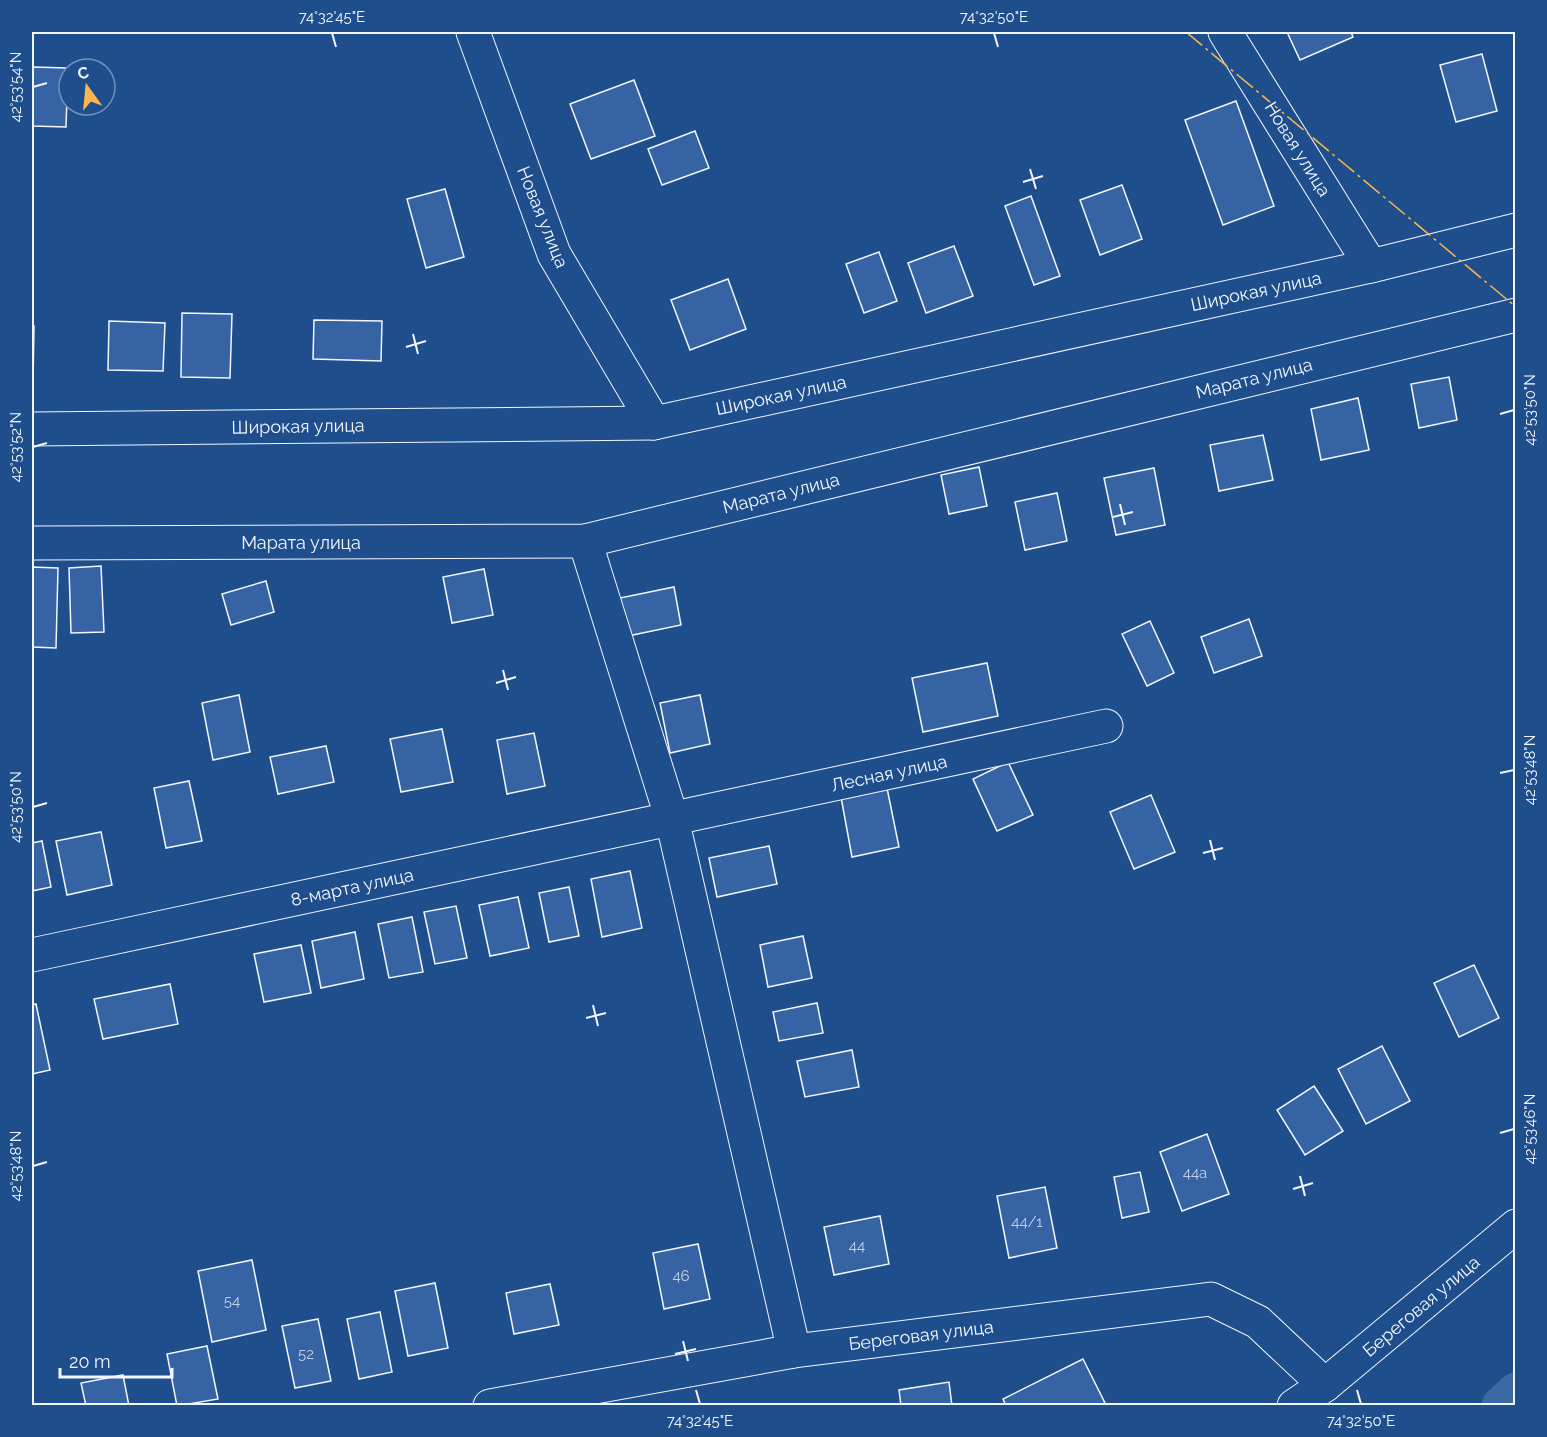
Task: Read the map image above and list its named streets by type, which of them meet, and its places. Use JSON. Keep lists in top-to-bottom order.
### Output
{
  "streets": {
    "street": [
      "Новая улица",
      "Широкая улица",
      "Марата улица",
      "Лесная улица",
      "8-марта улица",
      "Береговая улица"
    ]
  },
  "crossings": [
    ["Новая улица", "Широкая улица"],
    ["Лесная улица", "8-марта улица"]
  ],
  "house_numbers": [
    "44а",
    "44/1",
    "44",
    "46",
    "54",
    "52"
  ],
  "scale_bar": "20 m",
  "north": "top",
  "coordinates": [
    "74°32'45\"E",
    "74°32'50\"E",
    "42°53'54\"N",
    "42°53'50\"N",
    "42°53'52\"N",
    "42°53'48\"N",
    "42°53'46\"N"
  ]
}
